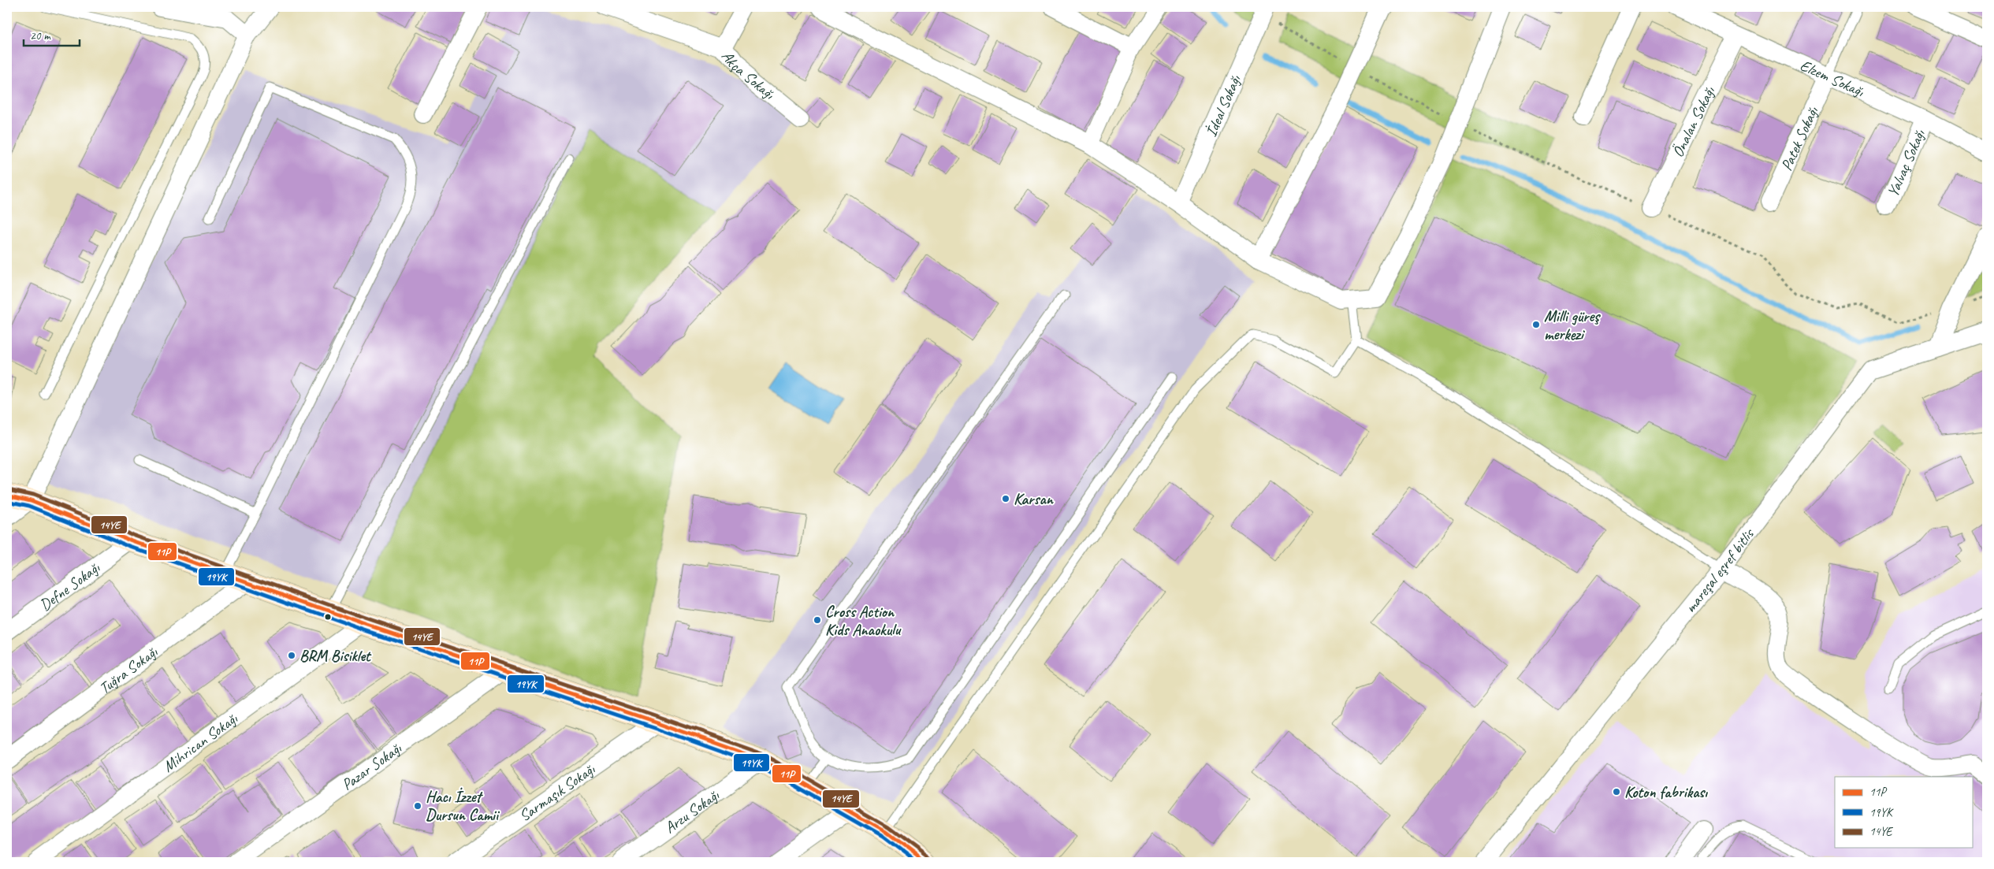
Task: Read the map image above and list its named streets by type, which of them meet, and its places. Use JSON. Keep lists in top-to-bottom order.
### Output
{
  "streets": {
    "street": [
      "Akça Sokağı",
      "Elzem Sokağı",
      "İdeal Sokağı",
      "Önalan Sokağı",
      "Patek Sokağı",
      "Yalvaç Sokağı",
      "mareşal eşref bitlis",
      "Defne Sokağı",
      "Tuğra Sokağı",
      "Mihrican Sokağı",
      "Pazar Sokağı",
      "Sarmaşık Sokağı",
      "Arzu Sokağı"
    ]
  },
  "crossings": [
    ["Elzem Sokağı", "Önalan Sokağı"],
    ["Elzem Sokağı", "Patek Sokağı"],
    ["Elzem Sokağı", "Yalvaç Sokağı"]
  ],
  "places": [
    "Milli güreş merkezi",
    "Karsan",
    "Cross Action Kids Anaokulu",
    "BRM Bisiklet",
    "Koton fabrikası",
    "Hacı İzzet Dursun Camii"
  ],
  "lines": ["transit line 14YE", "transit line 11P", "transit line 19YK"],
  "legend": ["11P", "19YK", "14YE"],
  "scale_bar": "20 m"
}
